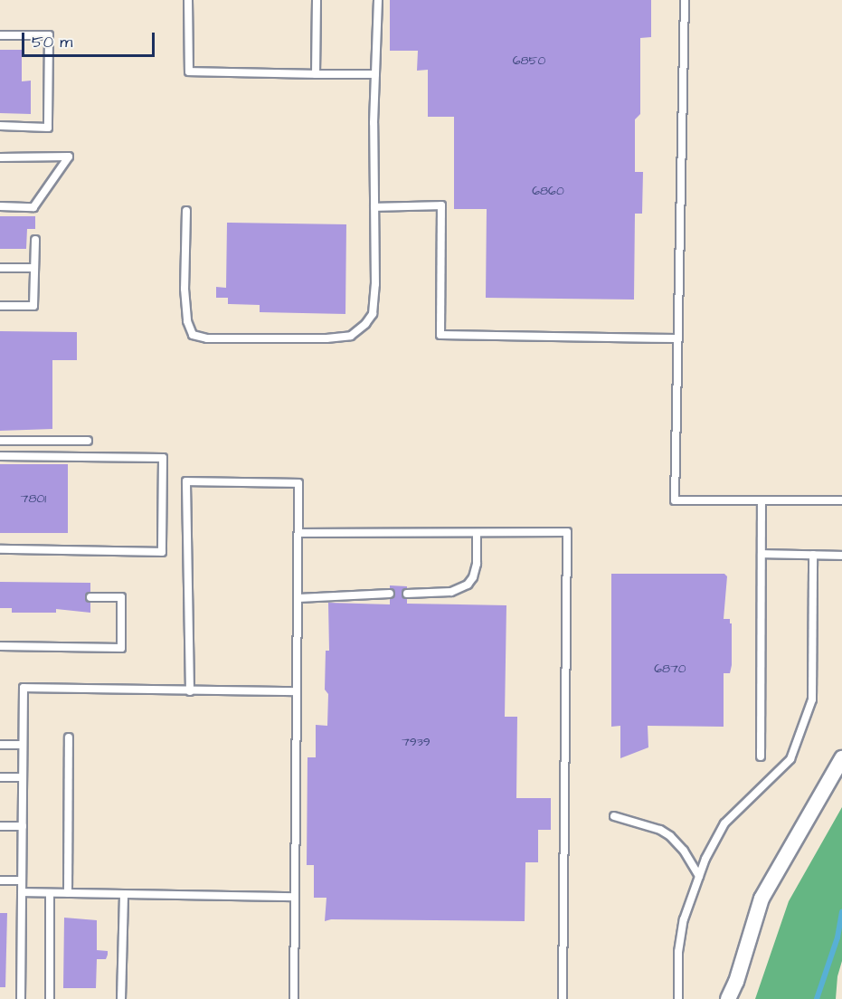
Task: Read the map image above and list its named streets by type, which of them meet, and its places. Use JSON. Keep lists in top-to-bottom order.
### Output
{
  "house_numbers": [
    "6850",
    "6860",
    "7801",
    "6870",
    "7939"
  ],
  "scale_bar": "50 m"
}
